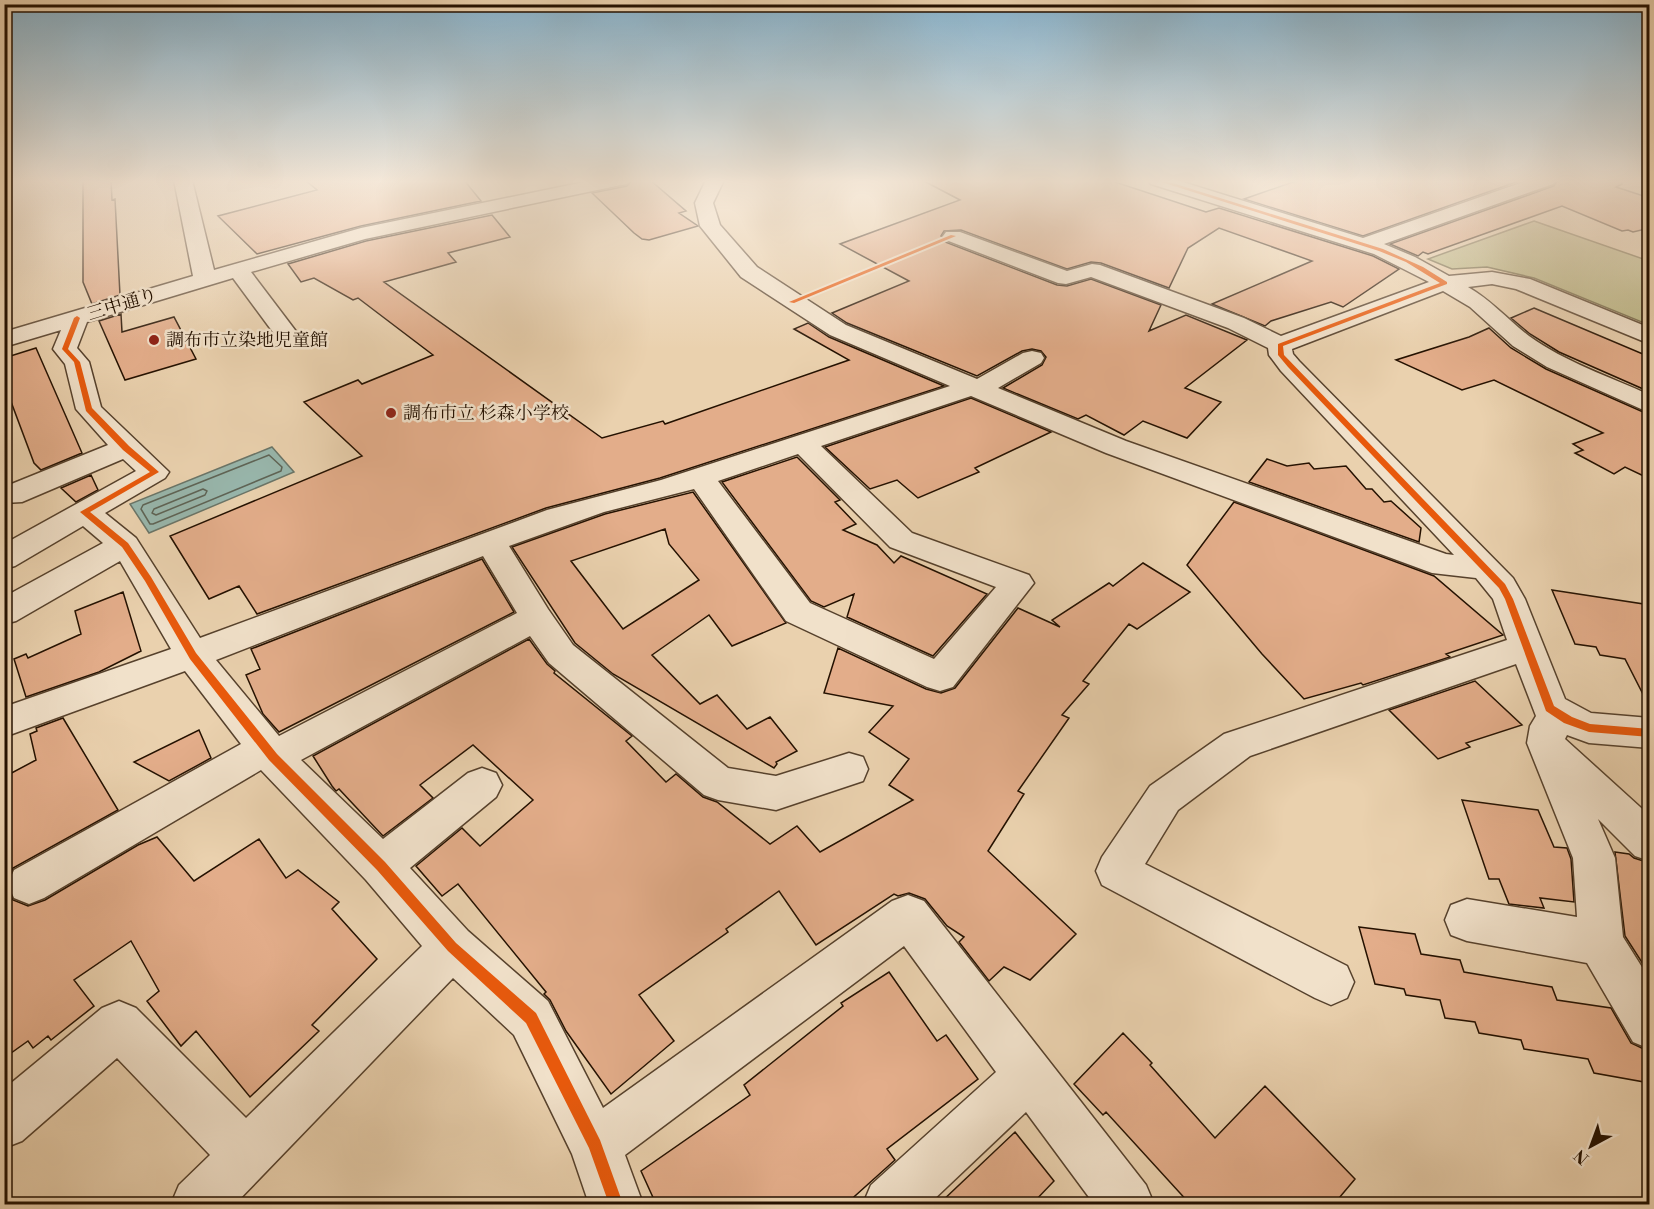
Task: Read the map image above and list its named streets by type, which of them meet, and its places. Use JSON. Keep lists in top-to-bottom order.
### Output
{
  "streets": {
    "street": ["三中通り"]
  },
  "places": ["調布市立染地児童館", "調布市立 杉森小学校"],
  "north": "bottom left"
}
